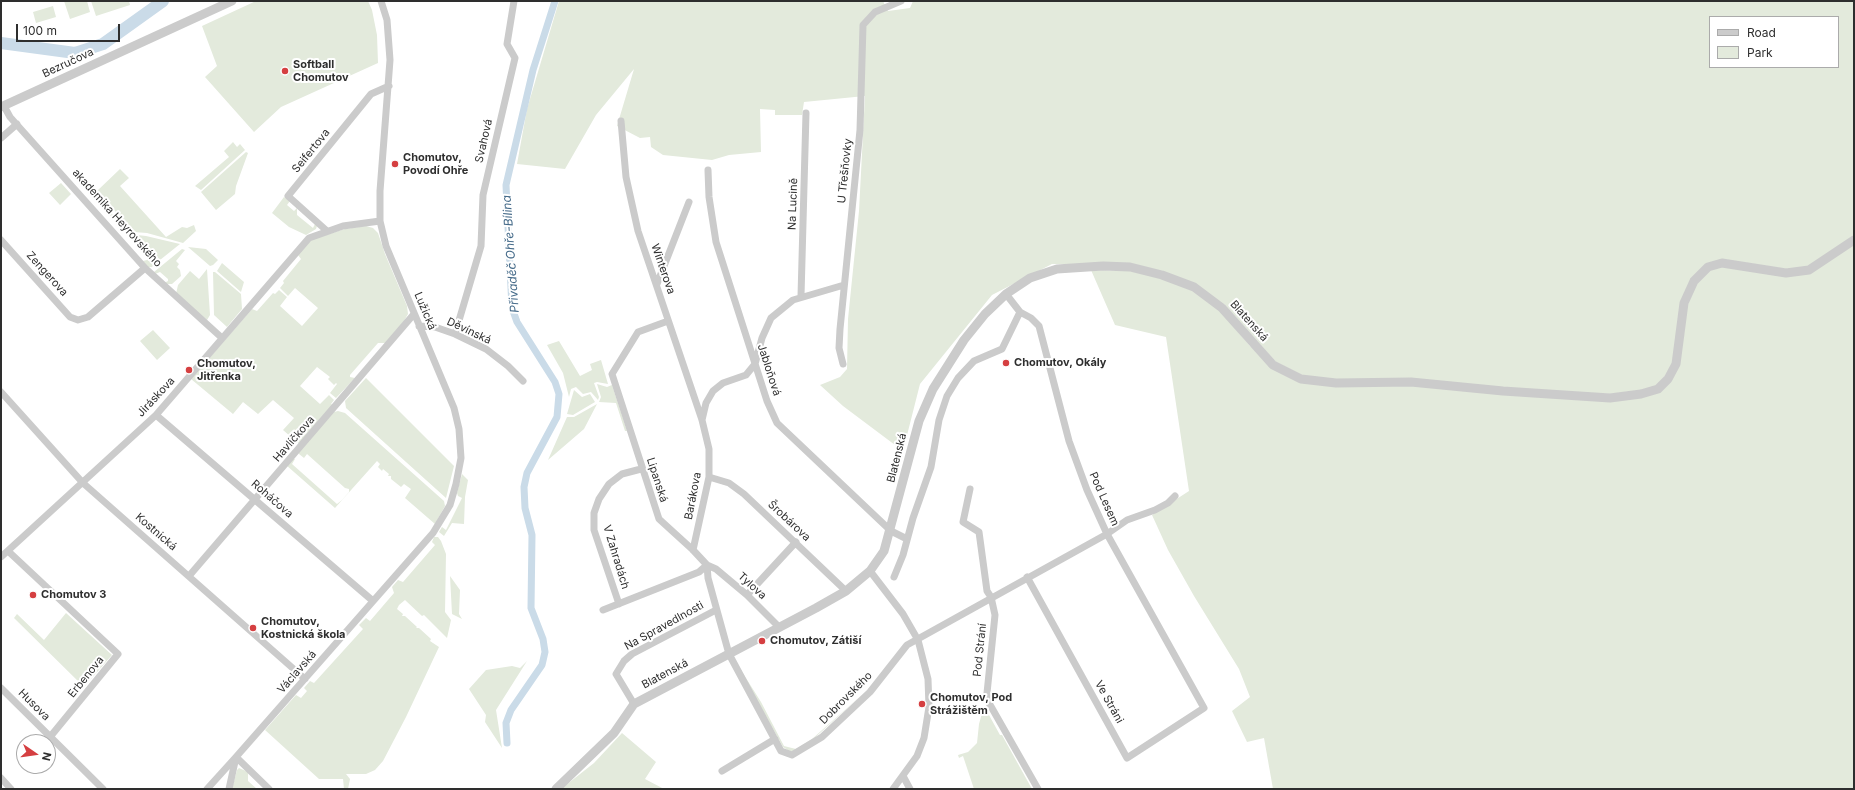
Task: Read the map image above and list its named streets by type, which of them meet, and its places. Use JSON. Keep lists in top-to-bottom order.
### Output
{
  "streets": {
    "street": [
      "Bezručova",
      "Svahová",
      "Seifertova",
      "U Třešňovky",
      "Na Lucině",
      "akademika Heyrovského",
      "Winterova",
      "Zengerova",
      "Lužická",
      "Blatenská",
      "Děvínská",
      "Jabloňová",
      "Jiráskova",
      "Havlíčkova",
      "Lipanská",
      "Barákova",
      "Roháčova",
      "Pod Lesem",
      "Šrobárova",
      "Kostnická",
      "V Zahradách",
      "Tylova",
      "Na Spravedlnosti",
      "Pod Strání",
      "Václavská",
      "Erbenova",
      "Dobrovského",
      "Ve Stráni",
      "Husova"
    ]
  },
  "crossings": [
    ["Bezručova", "akademika Heyrovského"],
    ["Svahová", "Děvínská"],
    ["Seifertova", "Lužická"],
    ["Seifertova", "Jiráskova"],
    ["akademika Heyrovského", "Zengerova"],
    ["akademika Heyrovského", "Jiráskova"],
    ["Winterova", "Lipanská"],
    ["Winterova", "Barákova"],
    ["Lužická", "Děvínská"],
    ["Lužická", "Jiráskova"],
    ["Lužická", "Havlíčkova"],
    ["Lužická", "Roháčova"],
    ["Lužická", "Václavská"],
    ["Blatenská", "Jabloňová"],
    ["Blatenská", "Pod Lesem"],
    ["Blatenská", "Šrobárova"],
    ["Blatenská", "Tylova"],
    ["Blatenská", "Na Spravedlnosti"],
    ["Blatenská", "Dobrovského"],
    ["Jabloňová", "Barákova"],
    ["Jiráskova", "Roháčova"],
    ["Jiráskova", "Kostnická"],
    ["Jiráskova", "Erbenova"],
    ["Havlíčkova", "Roháčova"],
    ["Havlíčkova", "Kostnická"],
    ["Lipanská", "Barákova"],
    ["Lipanská", "V Zahradách"],
    ["Lipanská", "Tylova"],
    ["Barákova", "Šrobárova"],
    ["Roháčova", "Václavská"],
    ["Pod Lesem", "Dobrovského"],
    ["Pod Lesem", "Ve Stráni"],
    ["Kostnická", "Václavská"],
    ["V Zahradách", "Tylova"],
    ["Pod Strání", "Dobrovského"],
    ["Dobrovského", "Ve Stráni"]
  ],
  "water": ["Přivaděč Ohře-Bílina"],
  "places": [
    "Softball Chomutov",
    "Chomutov, Povodí Ohře",
    "Chomutov, Okály",
    "Chomutov, Jitřenka",
    "Chomutov 3",
    "Chomutov, Kostnická škola",
    "Chomutov, Zátiší",
    "Chomutov, Pod Strážištěm"
  ],
  "legend": ["Road", "Park"],
  "scale_bar": "100 m",
  "north": "right"
}
